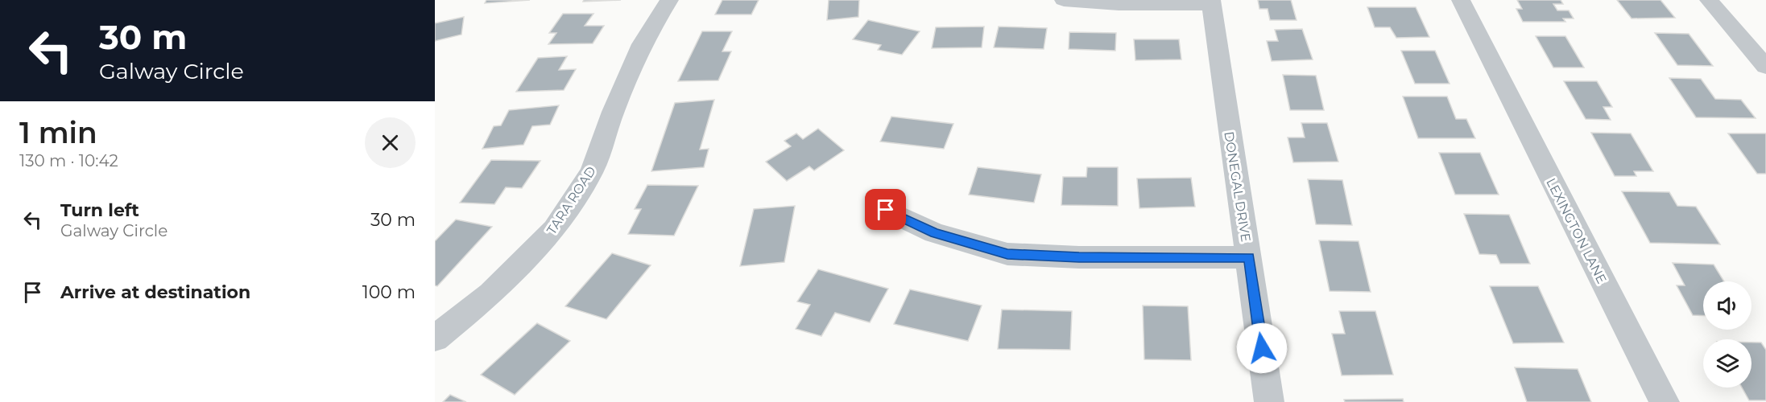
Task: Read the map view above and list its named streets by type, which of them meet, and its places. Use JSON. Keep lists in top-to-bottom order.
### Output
{
  "streets": {
    "street": ["DONEGAL DRIVE", "TARA ROAD", "LEXINGTON LANE"]
  },
  "page": {
    "turn": ["30 m", "Galway Circle"],
    "heading": ["1 min", "130 m · 10:42"],
    "list": [
      {
        "name": "Turn left",
        "note": "Galway Circle",
        "value": "30 m"
      },
      {
        "name": "Arrive at destination",
        "value": "100 m"
      }
    ]
  }
}
